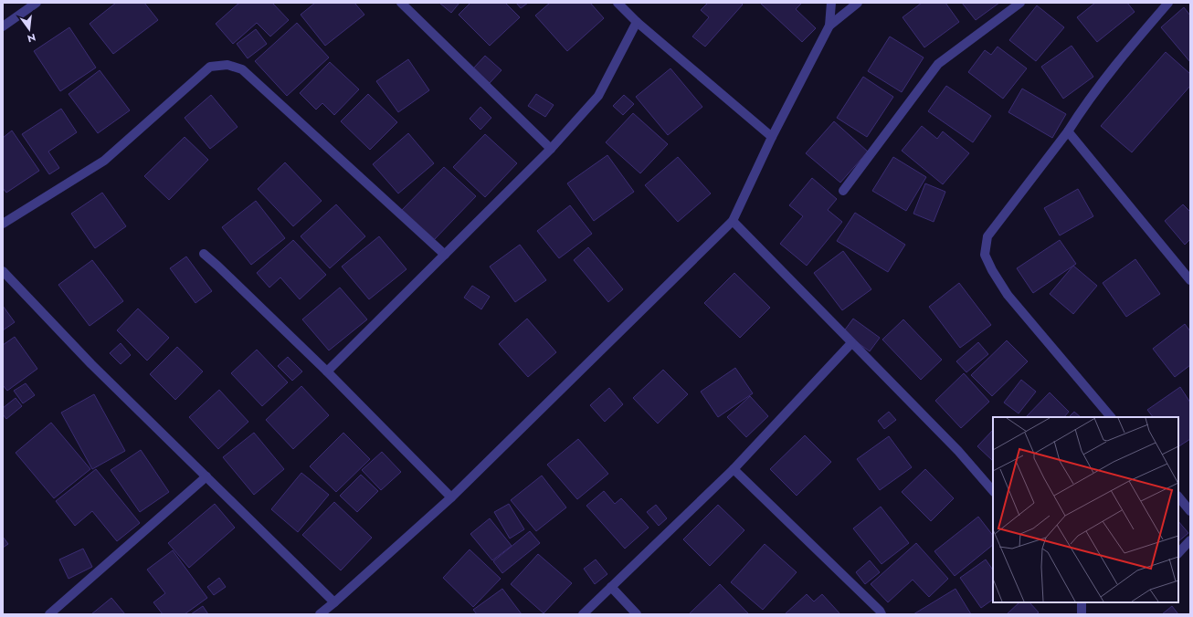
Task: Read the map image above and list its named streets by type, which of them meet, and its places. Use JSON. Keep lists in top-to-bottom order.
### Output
{
  "north": "bottom"
}
